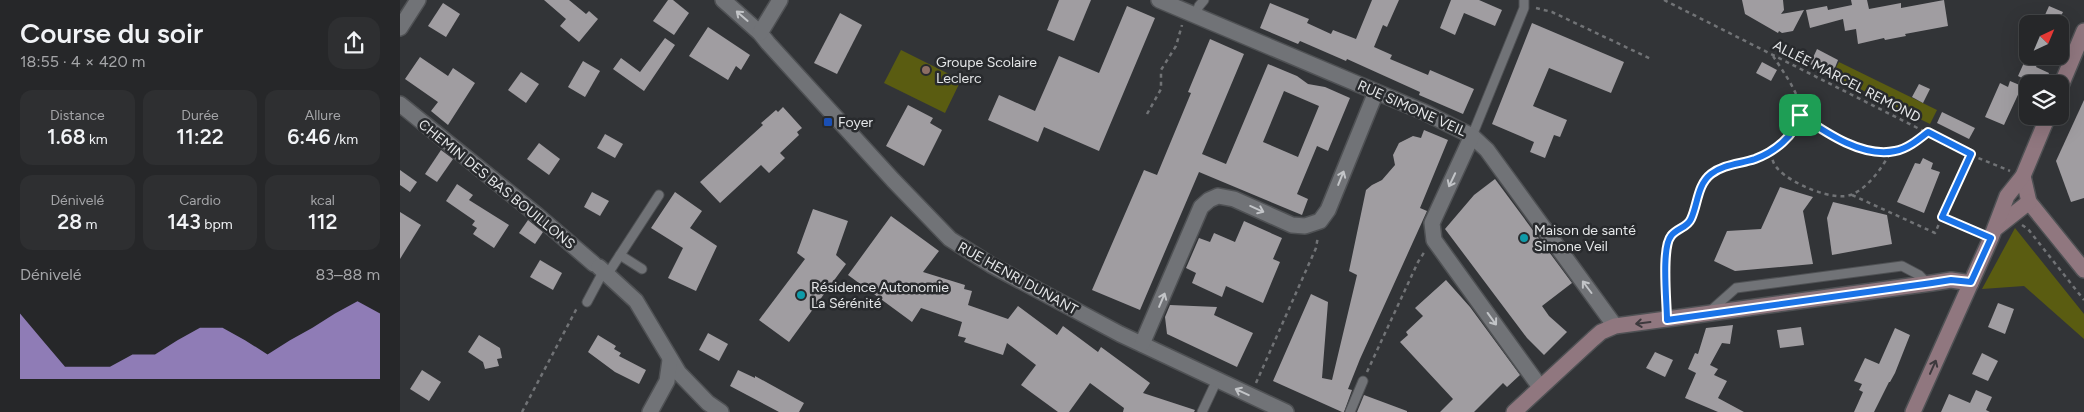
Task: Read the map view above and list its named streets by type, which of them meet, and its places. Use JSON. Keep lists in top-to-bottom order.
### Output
{
  "streets": {
    "street": ["RUE SIMONE VEIL", "CHEMIN DES BAS BOUILLONS", "RUE HENRI DUNANT"],
    "path": ["ALLÉE MARCEL REMOND"]
  },
  "places": {
    "other": ["Groupe Scolaire Leclerc", "Maison de santé Simone Veil", "Résidence Autonomie La Sérénité"],
    "transit": ["Foyer"]
  },
  "north": "top right",
  "page": {
    "heading": ["Course du soir", "18:55 · 4 × 420 m"],
    "stats": [
      ["Distance", "1.68 km"],
      ["Durée", "11:22"],
      ["Allure", "6:46 /km"],
      ["Dénivelé", "28 m"],
      ["Cardio", "143 bpm"],
      ["kcal", "112"]
    ],
    "chart": ["Dénivelé", "83–88 m"]
  }
}
